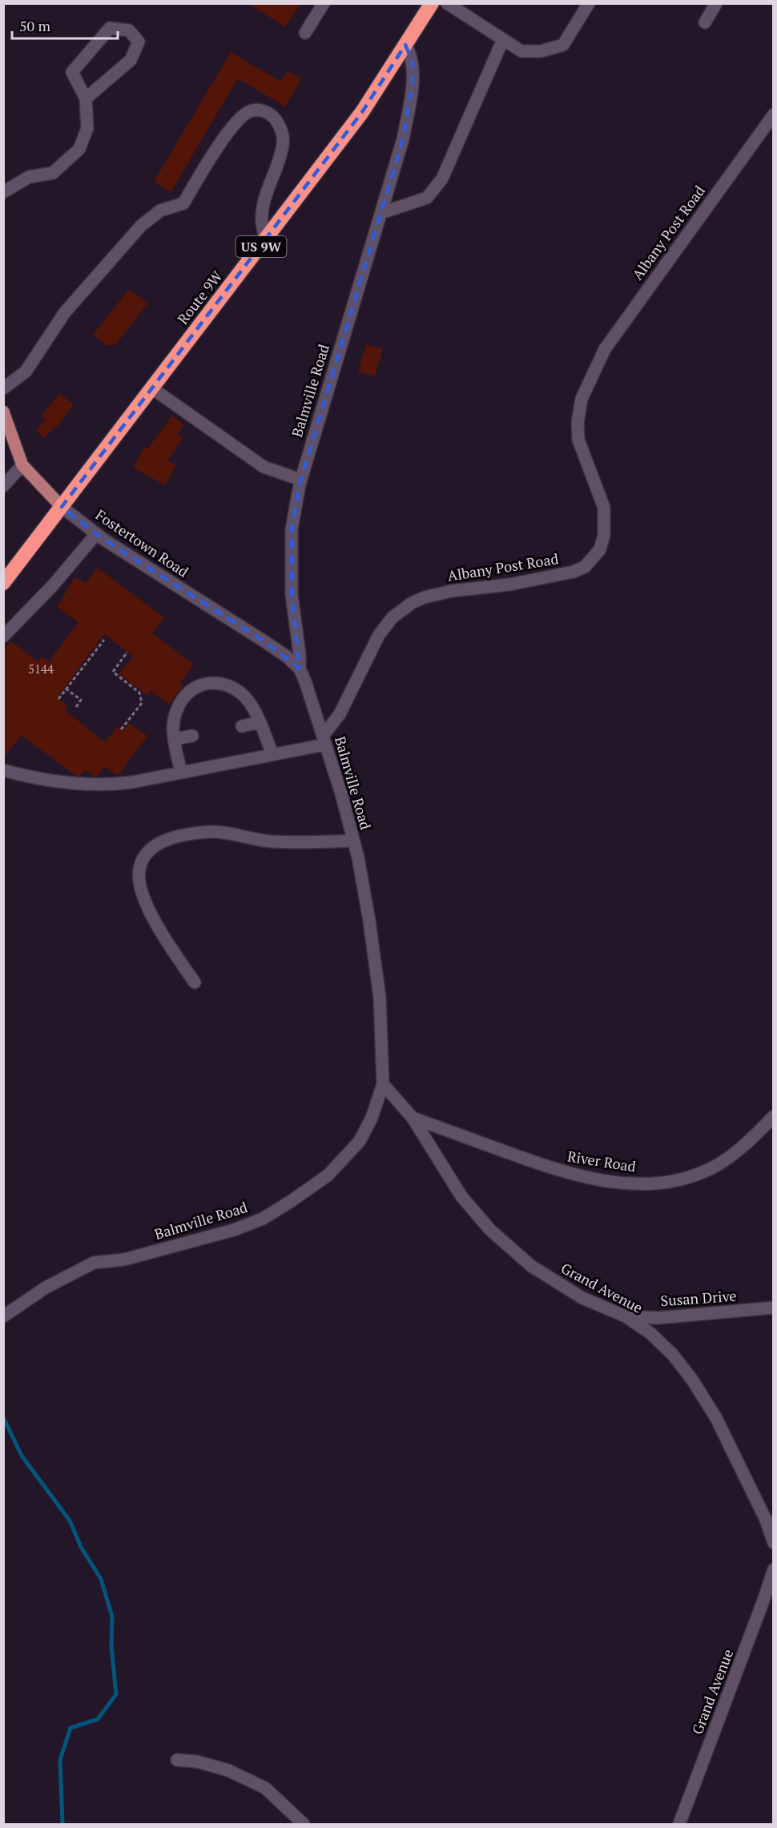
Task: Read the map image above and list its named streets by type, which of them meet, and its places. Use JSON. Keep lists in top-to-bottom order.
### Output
{
  "streets": {
    "highway": ["US 9W", "Route 9W"],
    "main road": ["Fostertown Road"],
    "street": [
      "Albany Post Road",
      "Balmville Road",
      "River Road",
      "Grand Avenue",
      "Susan Drive"
    ]
  },
  "crossings": [
    ["Albany Post Road", "Balmville Road"],
    ["Route 9W", "Balmville Road"],
    ["Route 9W", "Fostertown Road"],
    ["Balmville Road", "Fostertown Road"],
    ["Balmville Road", "Grand Avenue"],
    ["River Road", "Grand Avenue"],
    ["Grand Avenue", "Susan Drive"]
  ],
  "house_numbers": ["5144"],
  "scale_bar": "50 m"
}
